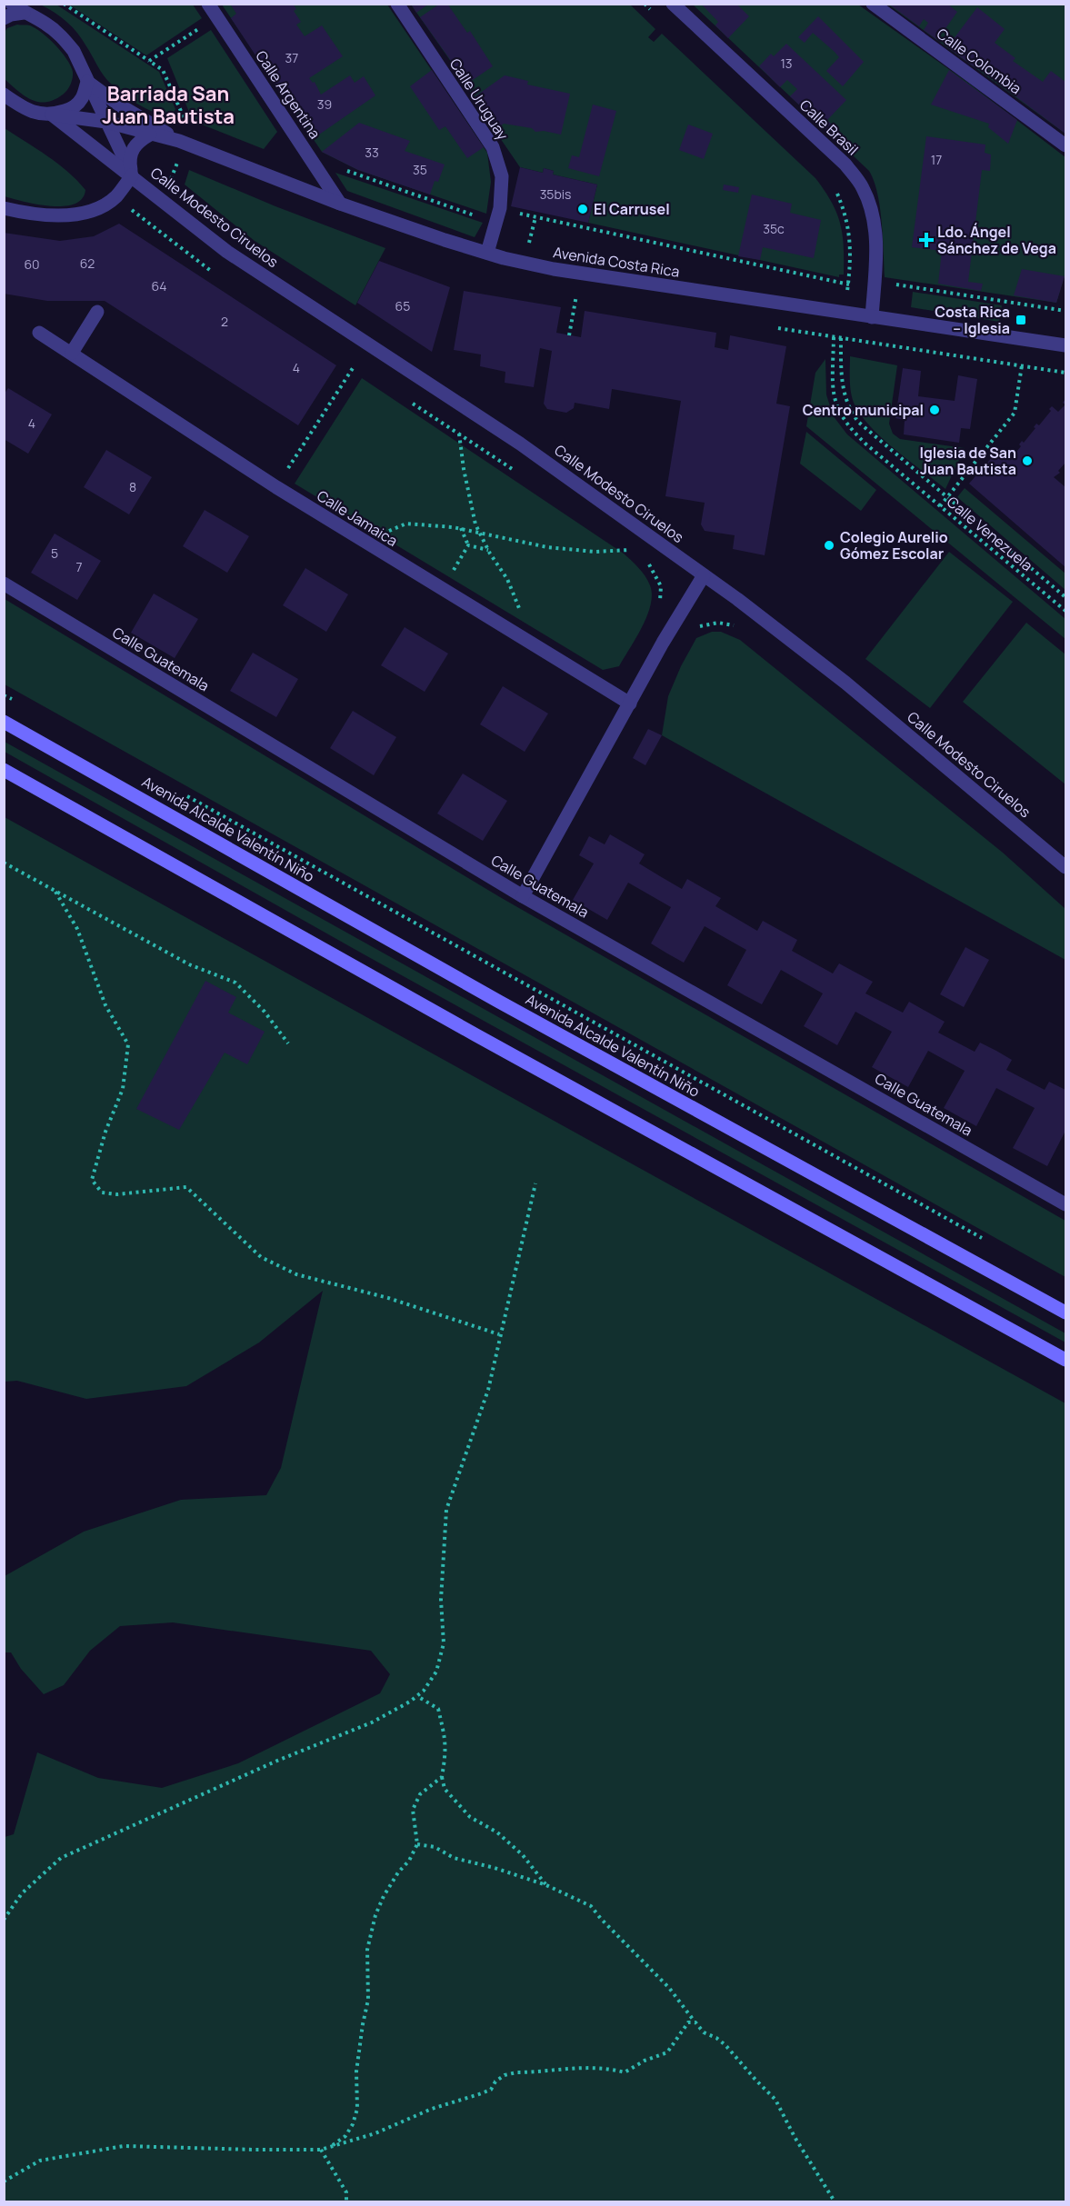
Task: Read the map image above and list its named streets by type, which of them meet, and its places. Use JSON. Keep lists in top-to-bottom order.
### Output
{
  "streets": {
    "street": [
      "Calle Colombia",
      "Calle Argentina",
      "Calle Uruguay",
      "Calle Brasil",
      "Calle Modesto Ciruelos",
      "Avenida Costa Rica",
      "Calle Jamaica",
      "Calle Guatemala",
      "Avenida Alcalde Valentín Niño"
    ],
    "path": ["Calle Venezuela"]
  },
  "crossings": [
    ["Calle Argentina", "Avenida Costa Rica"],
    ["Calle Uruguay", "Avenida Costa Rica"],
    ["Calle Brasil", "Avenida Costa Rica"],
    ["Calle Modesto Ciruelos", "Avenida Costa Rica"]
  ],
  "districts": ["Barriada San Juan Bautista"],
  "places": {
    "other": [
      "El Carrusel",
      "Centro municipal",
      "Iglesia de San Juan Bautista",
      "Colegio Aurelio Gómez Escolar"
    ],
    "health": ["Ldo. Ángel Sánchez de Vega"],
    "transit": ["Costa Rica – Iglesia"]
  },
  "house_numbers": [
    "37",
    "13",
    "39",
    "33",
    "17",
    "35",
    "35bis",
    "35c",
    "62",
    "60",
    "64",
    "65",
    "2",
    "4",
    "4",
    "8",
    "5",
    "7"
  ]
}
